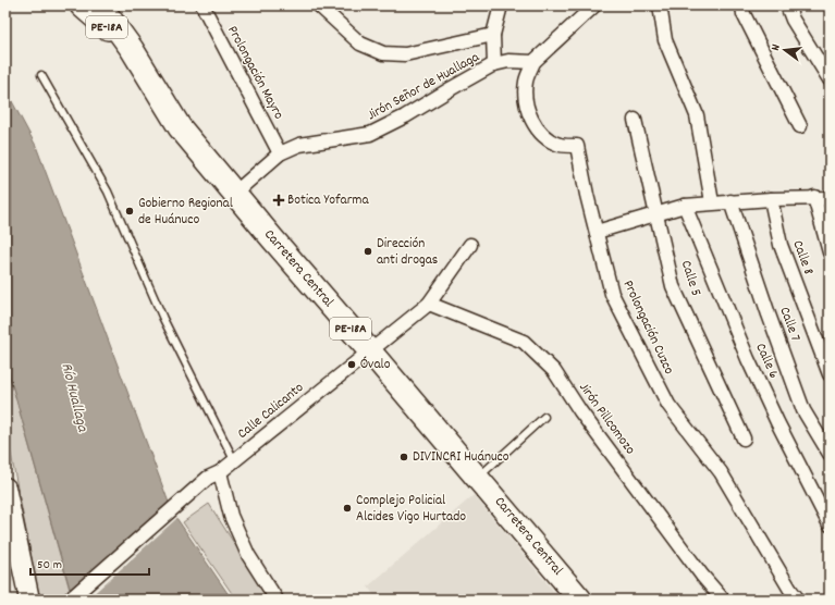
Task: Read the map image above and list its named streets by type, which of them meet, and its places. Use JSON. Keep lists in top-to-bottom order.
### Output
{
  "streets": {
    "highway": ["PE-18A", "Carretera Central"],
    "street": [
      "Prolongación Mayro",
      "Jirón Señor de Huallaga",
      "Calle 8",
      "Calle 5",
      "Calle 7",
      "Prolongación Cuzco",
      "Calle 6",
      "Calle Calicanto",
      "Jirón Pillcomozo"
    ]
  },
  "crossings": [
    ["PE-18A", "Carretera Central"],
    ["Prolongación Mayro", "Jirón Señor de Huallaga"],
    ["Jirón Señor de Huallaga", "Carretera Central"],
    ["Jirón Señor de Huallaga", "Prolongación Cuzco"],
    ["Carretera Central", "Calle Calicanto"],
    ["Calle Calicanto", "Jirón Pillcomozo"]
  ],
  "water": ["Río Huallaga"],
  "places": {
    "health": ["Botica Yofarma"],
    "other": [
      "Gobierno Regional de Huánuco",
      "Dirección anti drogas",
      "Óvalo",
      "DIVINCRI Huánuco",
      "Complejo Policial Alcides Vigo Hurtado"
    ]
  },
  "scale_bar": "50 m",
  "north": "left"
}
